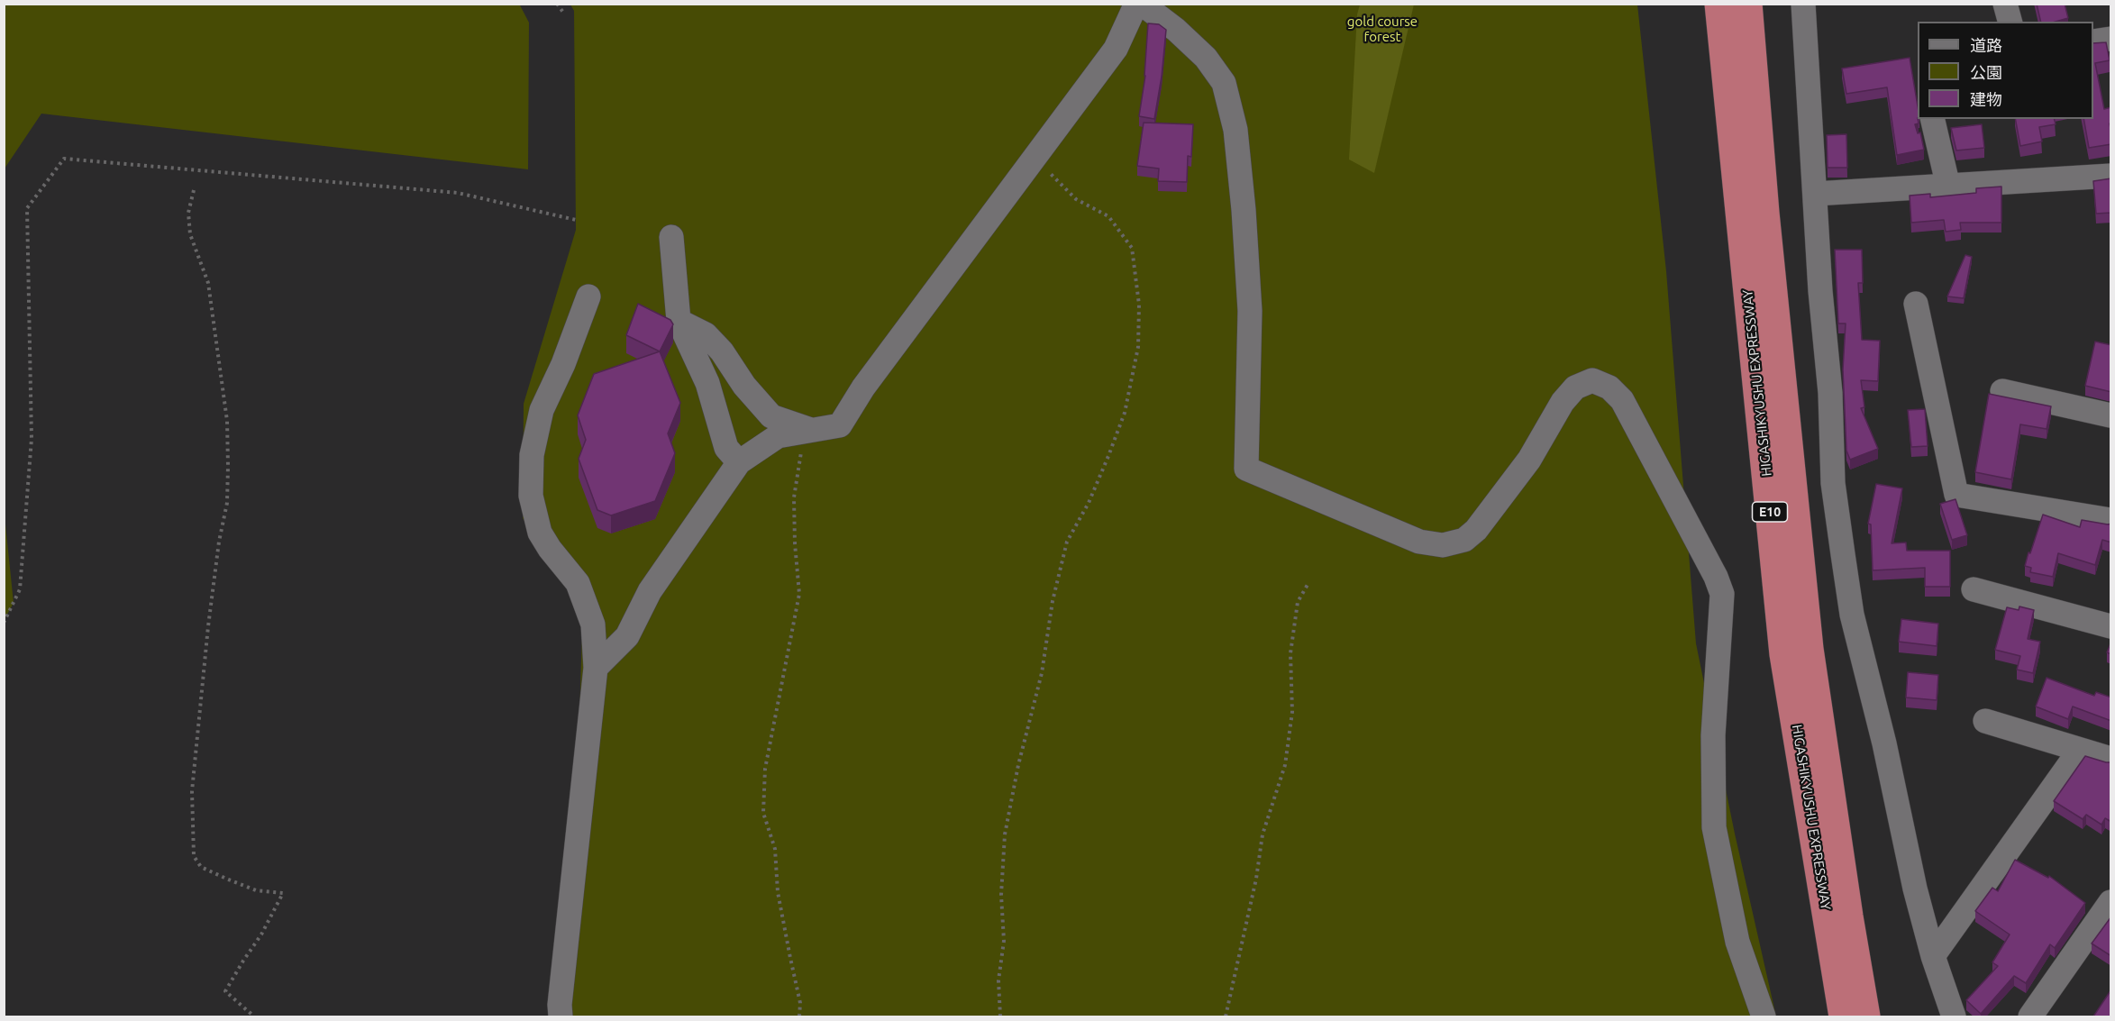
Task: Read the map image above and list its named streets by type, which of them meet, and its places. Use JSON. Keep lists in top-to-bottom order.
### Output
{
  "streets": {
    "highway": ["HIGASHIKYUSHU EXPRESSWAY", "E10"]
  },
  "parks": ["gold course forest"],
  "legend": ["道路", "公園", "建物"]
}
